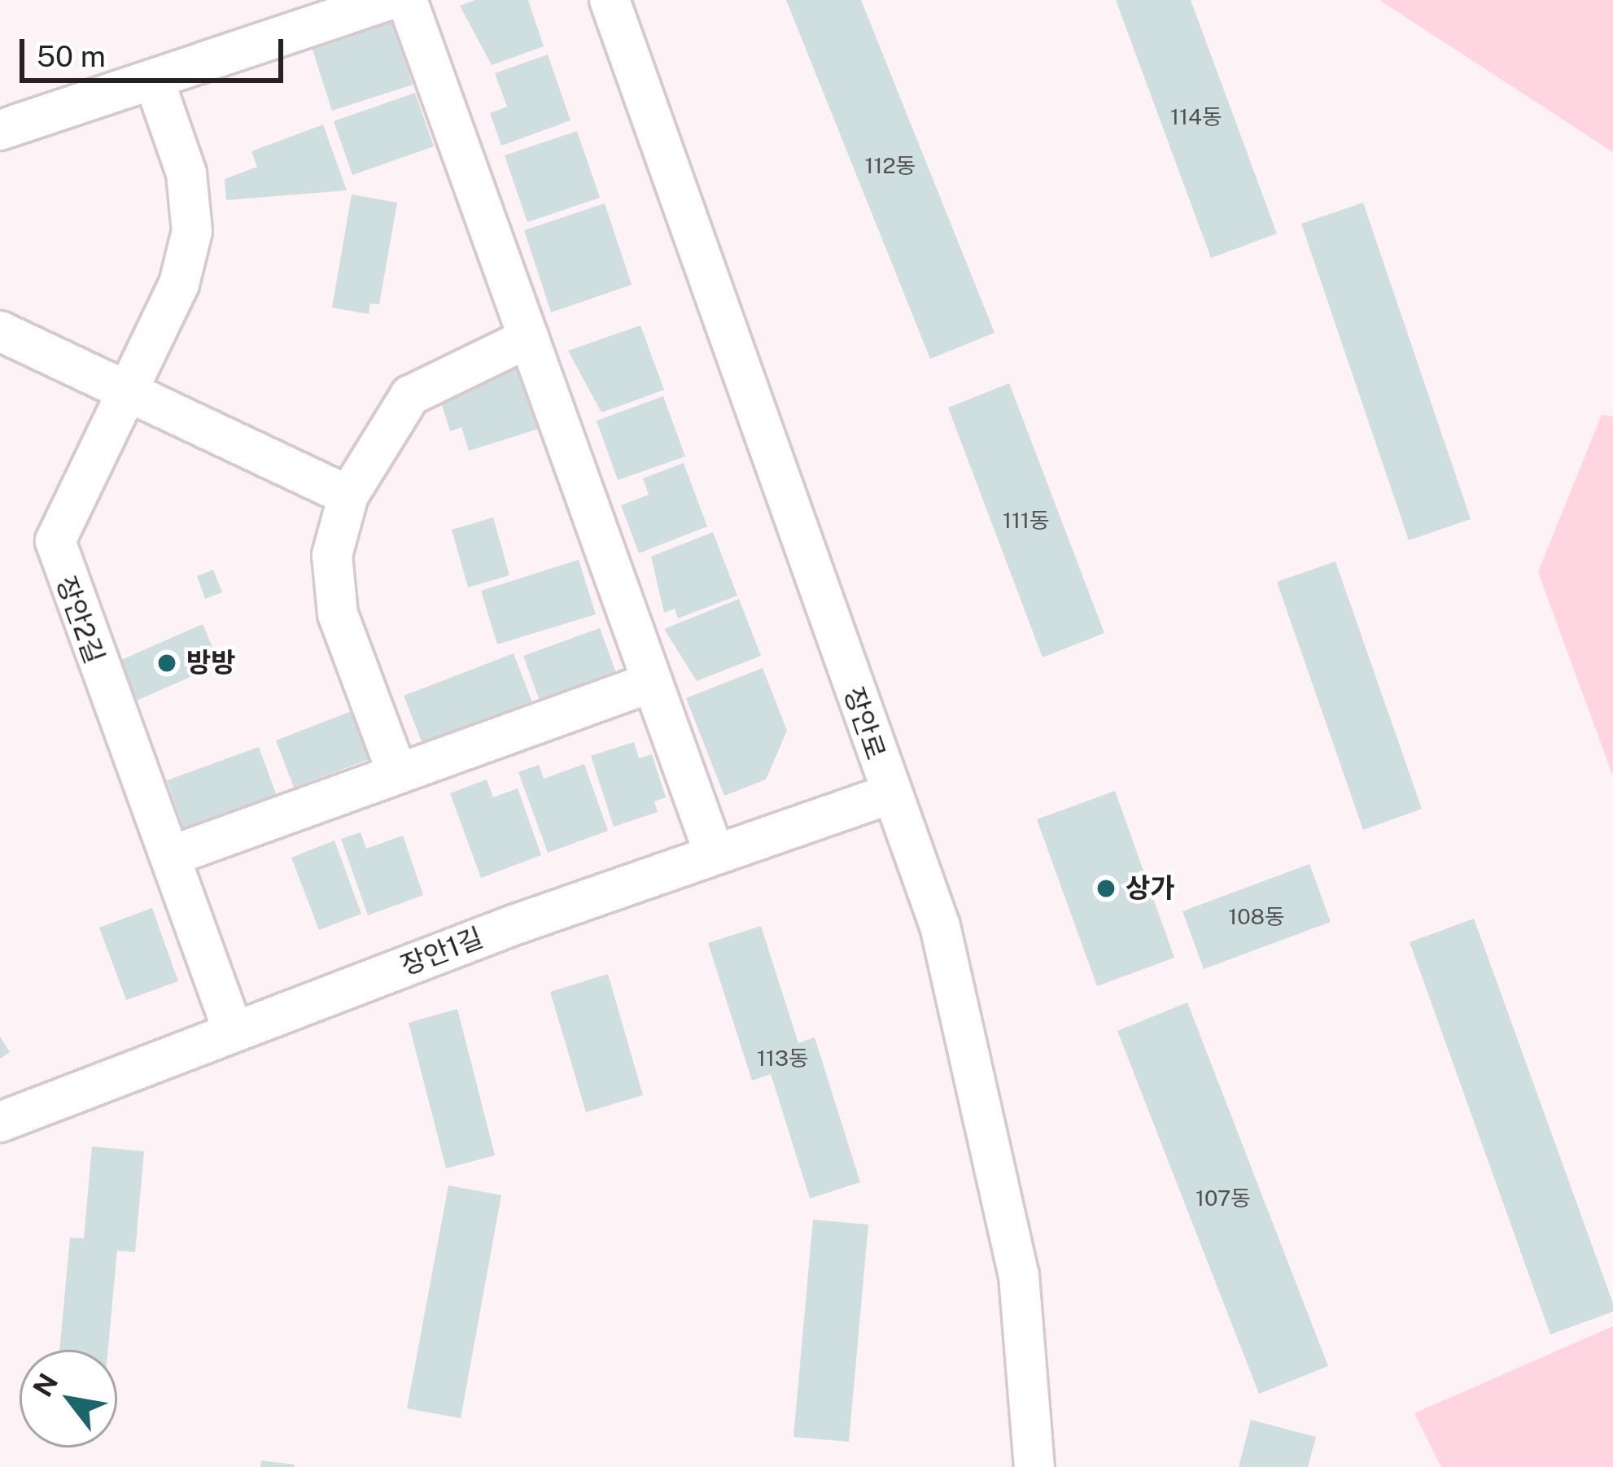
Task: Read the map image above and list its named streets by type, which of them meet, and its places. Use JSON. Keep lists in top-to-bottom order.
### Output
{
  "streets": {
    "street": ["장안2길", "장안로", "장안1길"]
  },
  "crossings": [
    ["장안2길", "장안1길"],
    ["장안로", "장안1길"]
  ],
  "places": ["방방", "상가"],
  "house_numbers": [
    "114동",
    "112동",
    "111동",
    "108동",
    "113동",
    "107동"
  ],
  "scale_bar": "50 m",
  "north": "top left"
}
